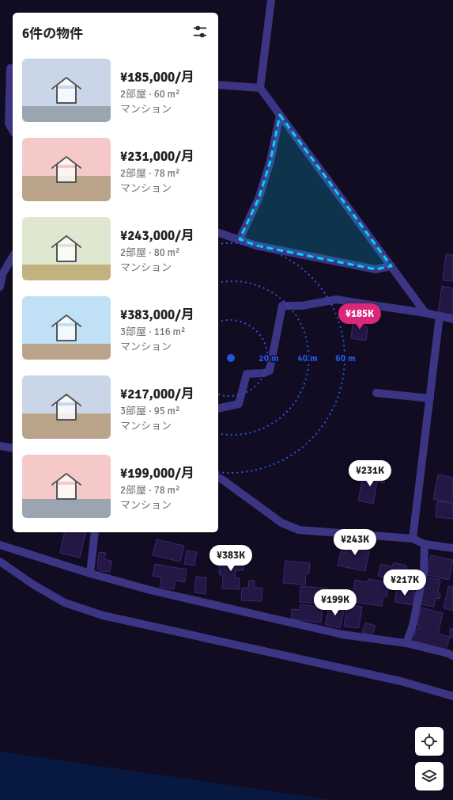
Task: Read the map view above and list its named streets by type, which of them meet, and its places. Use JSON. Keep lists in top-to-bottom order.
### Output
{
  "page": {
    "heading": "6件の物件",
    "list": [
      {
        "name": "¥185,000/月",
        "note": "2部屋 · 60 m² · マンション"
      },
      {
        "name": "¥231,000/月",
        "note": "2部屋 · 78 m² · マンション"
      },
      {
        "name": "¥243,000/月",
        "note": "2部屋 · 80 m² · マンション"
      },
      {
        "name": "¥383,000/月",
        "note": "3部屋 · 116 m² · マンション"
      },
      {
        "name": "¥217,000/月",
        "note": "3部屋 · 95 m² · マンション"
      },
      {
        "name": "¥199,000/月",
        "note": "2部屋 · 78 m² · マンション"
      }
    ],
    "price": [
      "¥185K",
      "¥231K",
      "¥243K",
      "¥383K",
      "¥217K",
      "¥199K"
    ]
  },
  "rings": ["20 m", "40 m", "60 m"]
}
